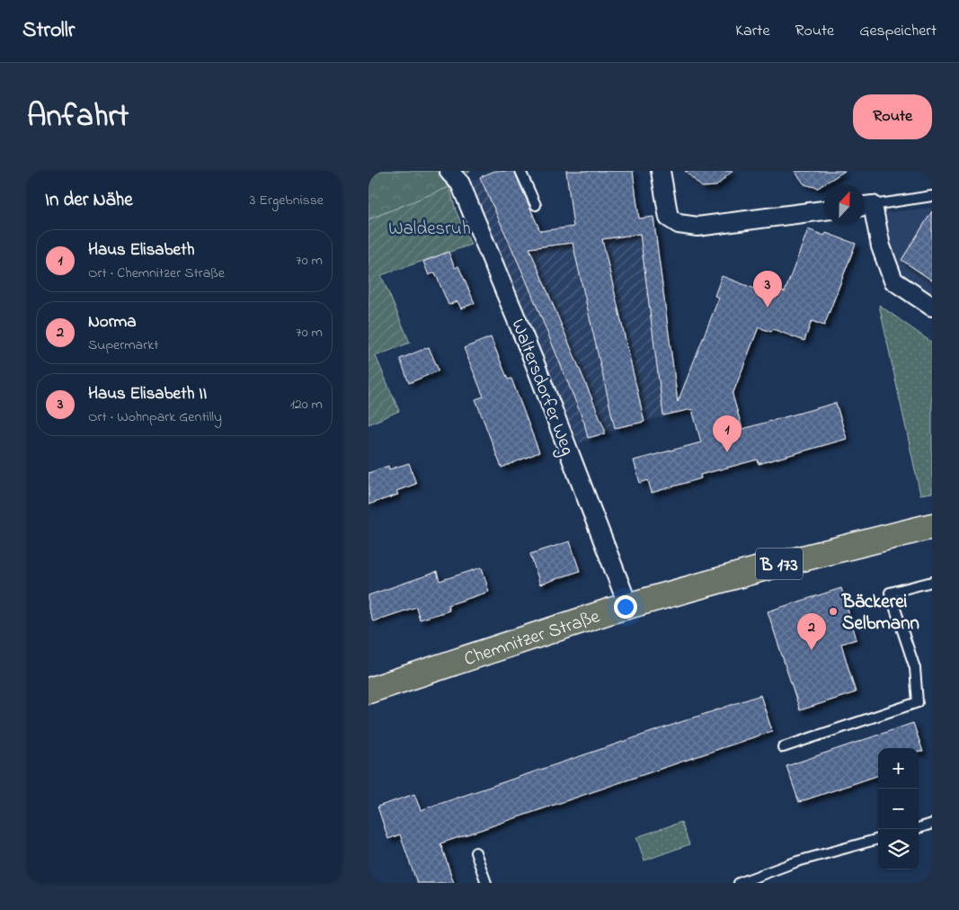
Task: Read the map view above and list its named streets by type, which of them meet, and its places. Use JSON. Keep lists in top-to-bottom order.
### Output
{
  "streets": {
    "main road": ["B 173", "Chemnitzer Straße"],
    "street": ["Waltersdorfer Weg"]
  },
  "crossings": [
    ["Waltersdorfer Weg", "Chemnitzer Straße"]
  ],
  "parks": ["Waldesruh"],
  "places": ["Bäckerei Selbmann"],
  "north": "top",
  "page": {
    "header": "Strollr",
    "nav": ["Karte", "Route", "Gespeichert"],
    "title": "Anfahrt",
    "buttons": "Route",
    "heading": ["In der Nähe", "3 Ergebnisse"],
    "list": [
      {
        "mark": "1",
        "name": "Haus Elisabeth",
        "note": "Ort · Chemnitzer Straße",
        "value": "70 m"
      },
      {
        "mark": "2",
        "name": "Norma",
        "note": "Supermarkt",
        "value": "70 m"
      },
      {
        "mark": "3",
        "name": "Haus Elisabeth II",
        "note": "Ort · Wohnpark Gentilly",
        "value": "120 m"
      }
    ],
    "pins": ["3", "1", "2"],
    "map_buttons": ["+", "−"]
  }
}
